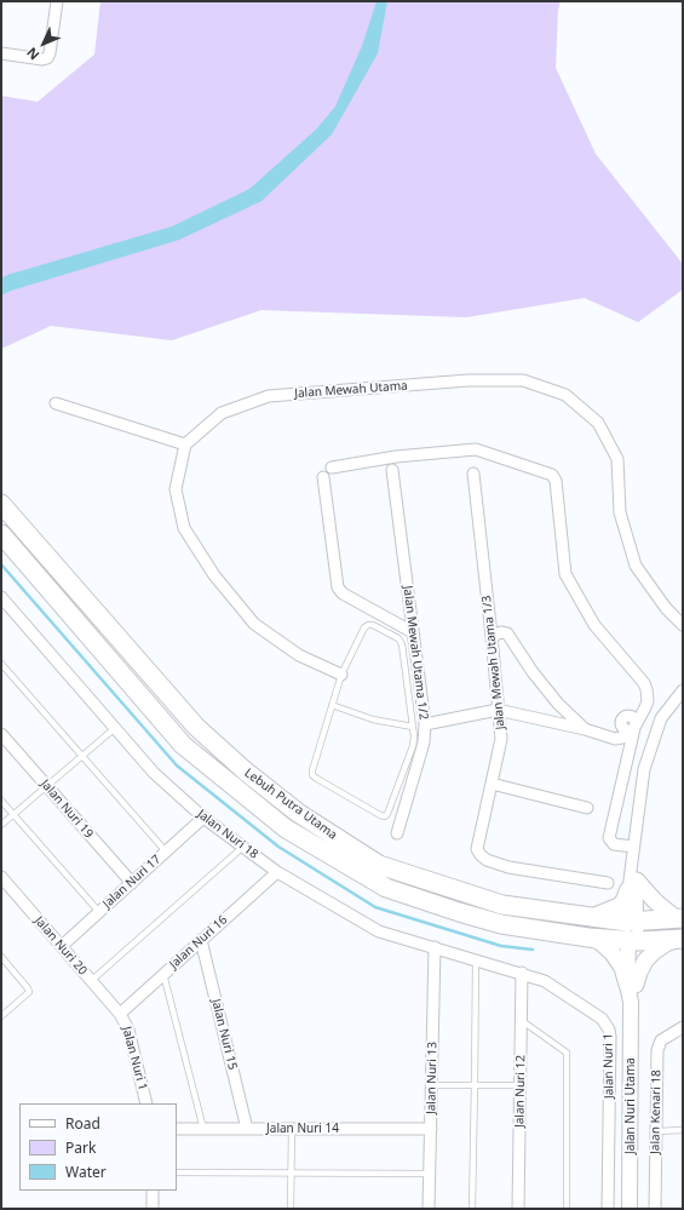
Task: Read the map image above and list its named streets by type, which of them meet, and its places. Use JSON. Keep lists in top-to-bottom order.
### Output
{
  "streets": {
    "main road": ["Lebuh Putra Utama"],
    "street": [
      "Jalan Mewah Utama",
      "Jalan Mewah Utama 1/2",
      "Jalan Mewah Utama 1/3",
      "Jalan Nuri 19",
      "Jalan Nuri 18",
      "Jalan Nuri 17",
      "Jalan Nuri 16",
      "Jalan Nuri 20",
      "Jalan Nuri 15",
      "Jalan Nuri 1",
      "Jalan Nuri 13",
      "Jalan Nuri 12",
      "Jalan Nuri Utama",
      "Jalan Kenari 18",
      "Jalan Nuri 14"
    ]
  },
  "crossings": [
    ["Lebuh Putra Utama", "Jalan Nuri Utama"],
    ["Jalan Nuri 19", "Jalan Nuri 17"],
    ["Jalan Nuri 18", "Jalan Nuri 17"],
    ["Jalan Nuri 18", "Jalan Nuri 16"],
    ["Jalan Nuri 18", "Jalan Nuri 1"],
    ["Jalan Nuri 18", "Jalan Nuri 13"],
    ["Jalan Nuri 18", "Jalan Nuri 12"],
    ["Jalan Nuri 17", "Jalan Nuri 20"],
    ["Jalan Nuri 16", "Jalan Nuri 20"],
    ["Jalan Nuri 16", "Jalan Nuri 15"],
    ["Jalan Nuri 16", "Jalan Nuri 1"],
    ["Jalan Nuri 20", "Jalan Nuri 1"],
    ["Jalan Nuri 15", "Jalan Nuri 14"],
    ["Jalan Nuri 1", "Jalan Nuri 12"],
    ["Jalan Nuri 13", "Jalan Nuri 14"]
  ],
  "legend": ["Road", "Park", "Water"],
  "north": "bottom left"
}
